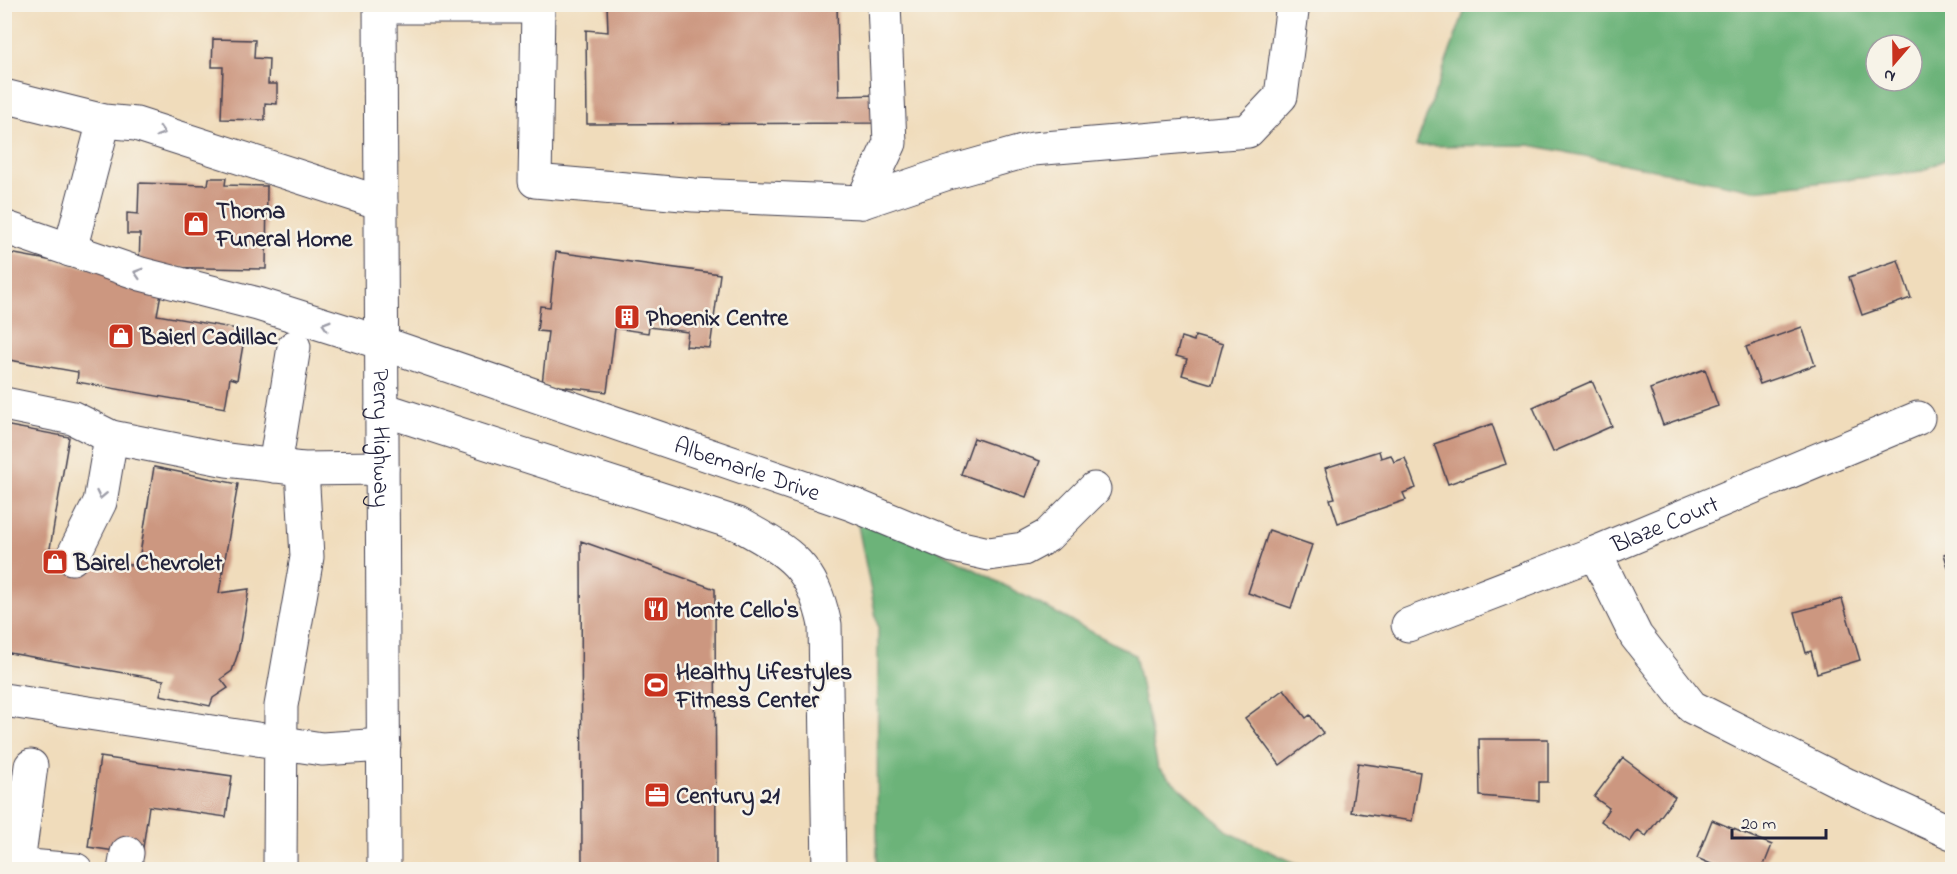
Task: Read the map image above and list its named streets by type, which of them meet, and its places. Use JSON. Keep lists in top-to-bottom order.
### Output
{
  "streets": {
    "main road": ["Perry Highway", "Albemarle Drive", "Blaze Court"]
  },
  "crossings": [
    ["Perry Highway", "Albemarle Drive"]
  ],
  "places": {
    "shop": ["Thoma Funeral Home", "Baierl Cadillac", "Bairel Chevrolet"],
    "building": ["Phoenix Centre"],
    "restaurant": ["Monte Cello's"],
    "sports": ["Healthy Lifestyles Fitness Center"],
    "office": ["Century 21"]
  },
  "scale_bar": "20 m",
  "north": "bottom"
}
